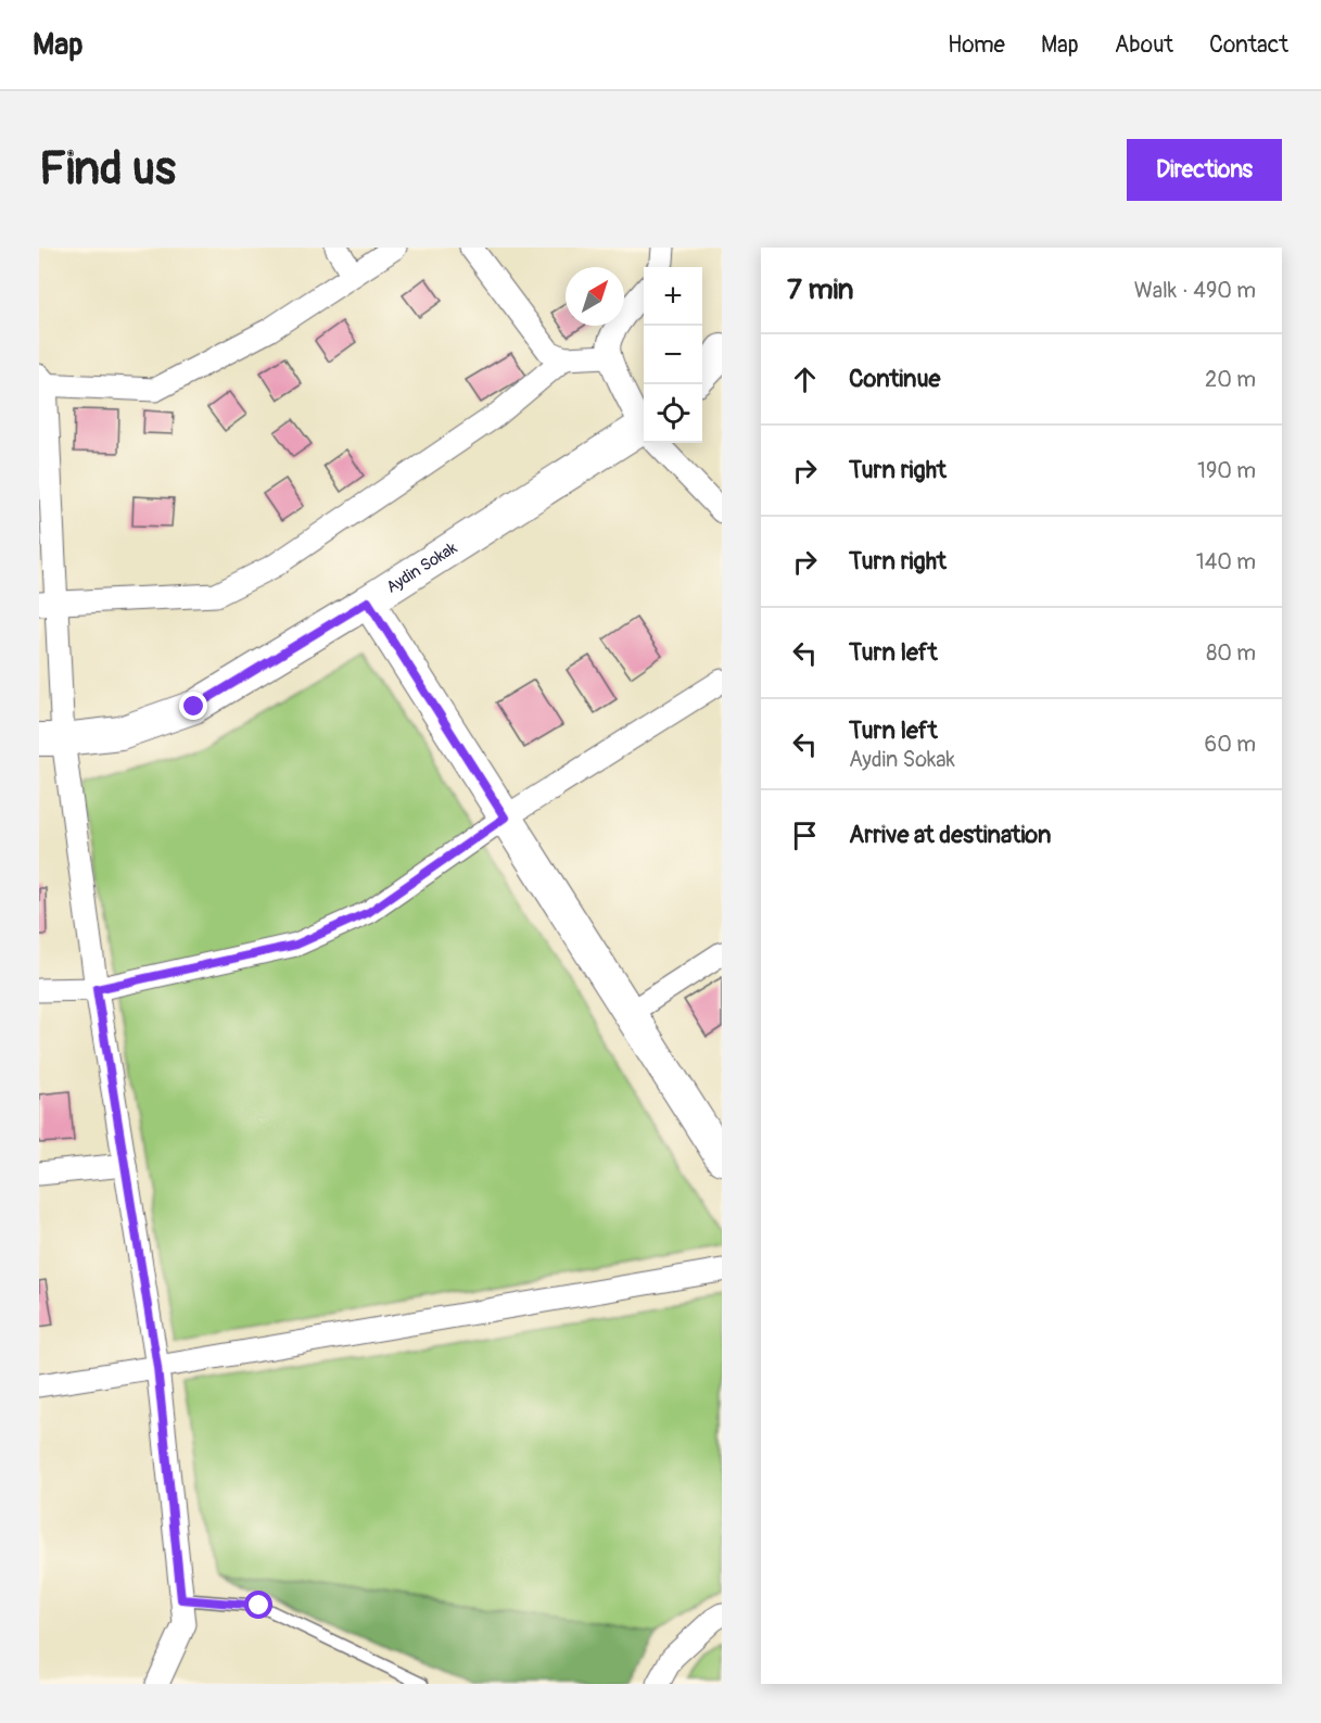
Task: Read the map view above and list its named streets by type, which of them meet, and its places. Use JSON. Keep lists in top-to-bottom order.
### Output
{
  "streets": {
    "street": ["Aydin Sokak"]
  },
  "north": "top right",
  "page": {
    "header": "Map",
    "nav": [
      "Home",
      "Map",
      "About",
      "Contact"
    ],
    "buttons": "Directions",
    "title": "Find us",
    "heading": ["7 min", "Walk · 490 m"],
    "map_buttons": ["+", "−"],
    "list": [
      ["Continue", "20 m"],
      ["Turn right", "190 m"],
      ["Turn right", "140 m"],
      ["Turn left", "80 m"],
      ["Turn left", "Aydin Sokak", "60 m"],
      "Arrive at destination"
    ]
  }
}
